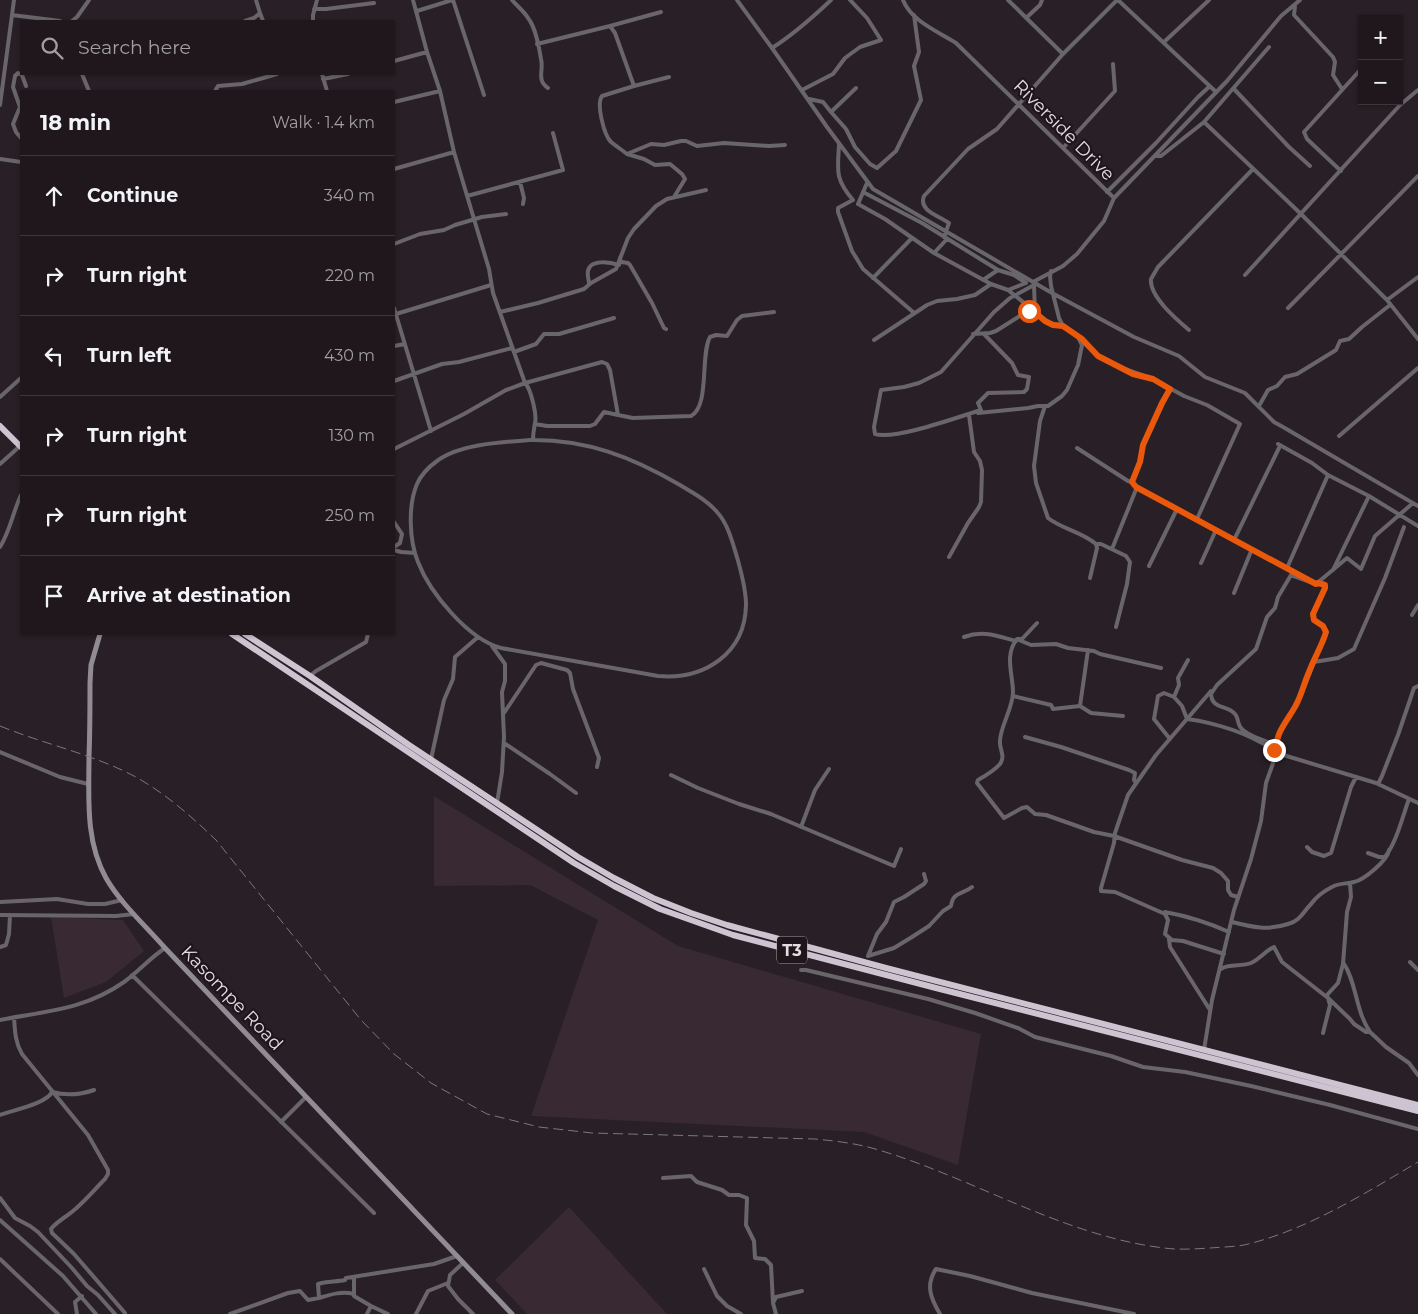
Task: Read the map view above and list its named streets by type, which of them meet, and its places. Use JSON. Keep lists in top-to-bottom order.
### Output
{
  "streets": {
    "highway": ["T3"],
    "street": ["Riverside Drive", "Kasompe Road"]
  },
  "page": {
    "map_buttons": ["+", "−"],
    "search": "Search here",
    "heading": ["18 min", "Walk · 1.4 km"],
    "list": [
      ["Continue", "340 m"],
      ["Turn right", "220 m"],
      ["Turn left", "430 m"],
      ["Turn right", "130 m"],
      ["Turn right", "250 m"],
      "Arrive at destination"
    ]
  }
}
